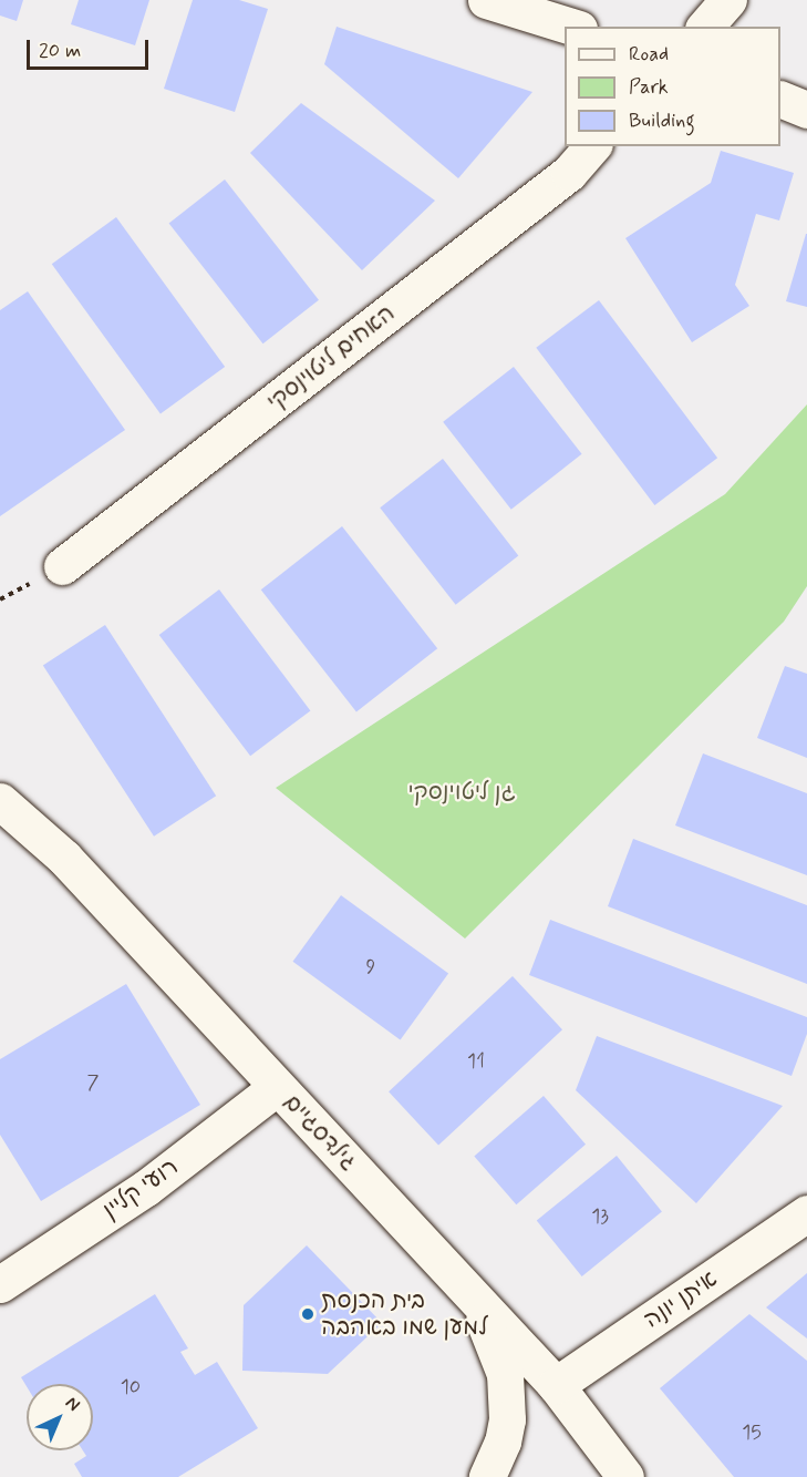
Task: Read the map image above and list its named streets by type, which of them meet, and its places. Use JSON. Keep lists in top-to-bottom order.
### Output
{
  "streets": {
    "street": [
      "האחים ליטוינסקי",
      "גילדסגיים",
      "רועי קליין",
      "איתן יונה"
    ]
  },
  "crossings": [
    ["גילדסגיים", "רועי קליין"],
    ["גילדסגיים", "איתן יונה"]
  ],
  "parks": ["גן ליטוינסקי"],
  "places": ["בית הכנסת למען שמו באהבה"],
  "house_numbers": [
    "9",
    "11",
    "7",
    "13",
    "10",
    "15"
  ],
  "legend": ["Road", "Park", "Building"],
  "scale_bar": "20 m",
  "north": "top right"
}
